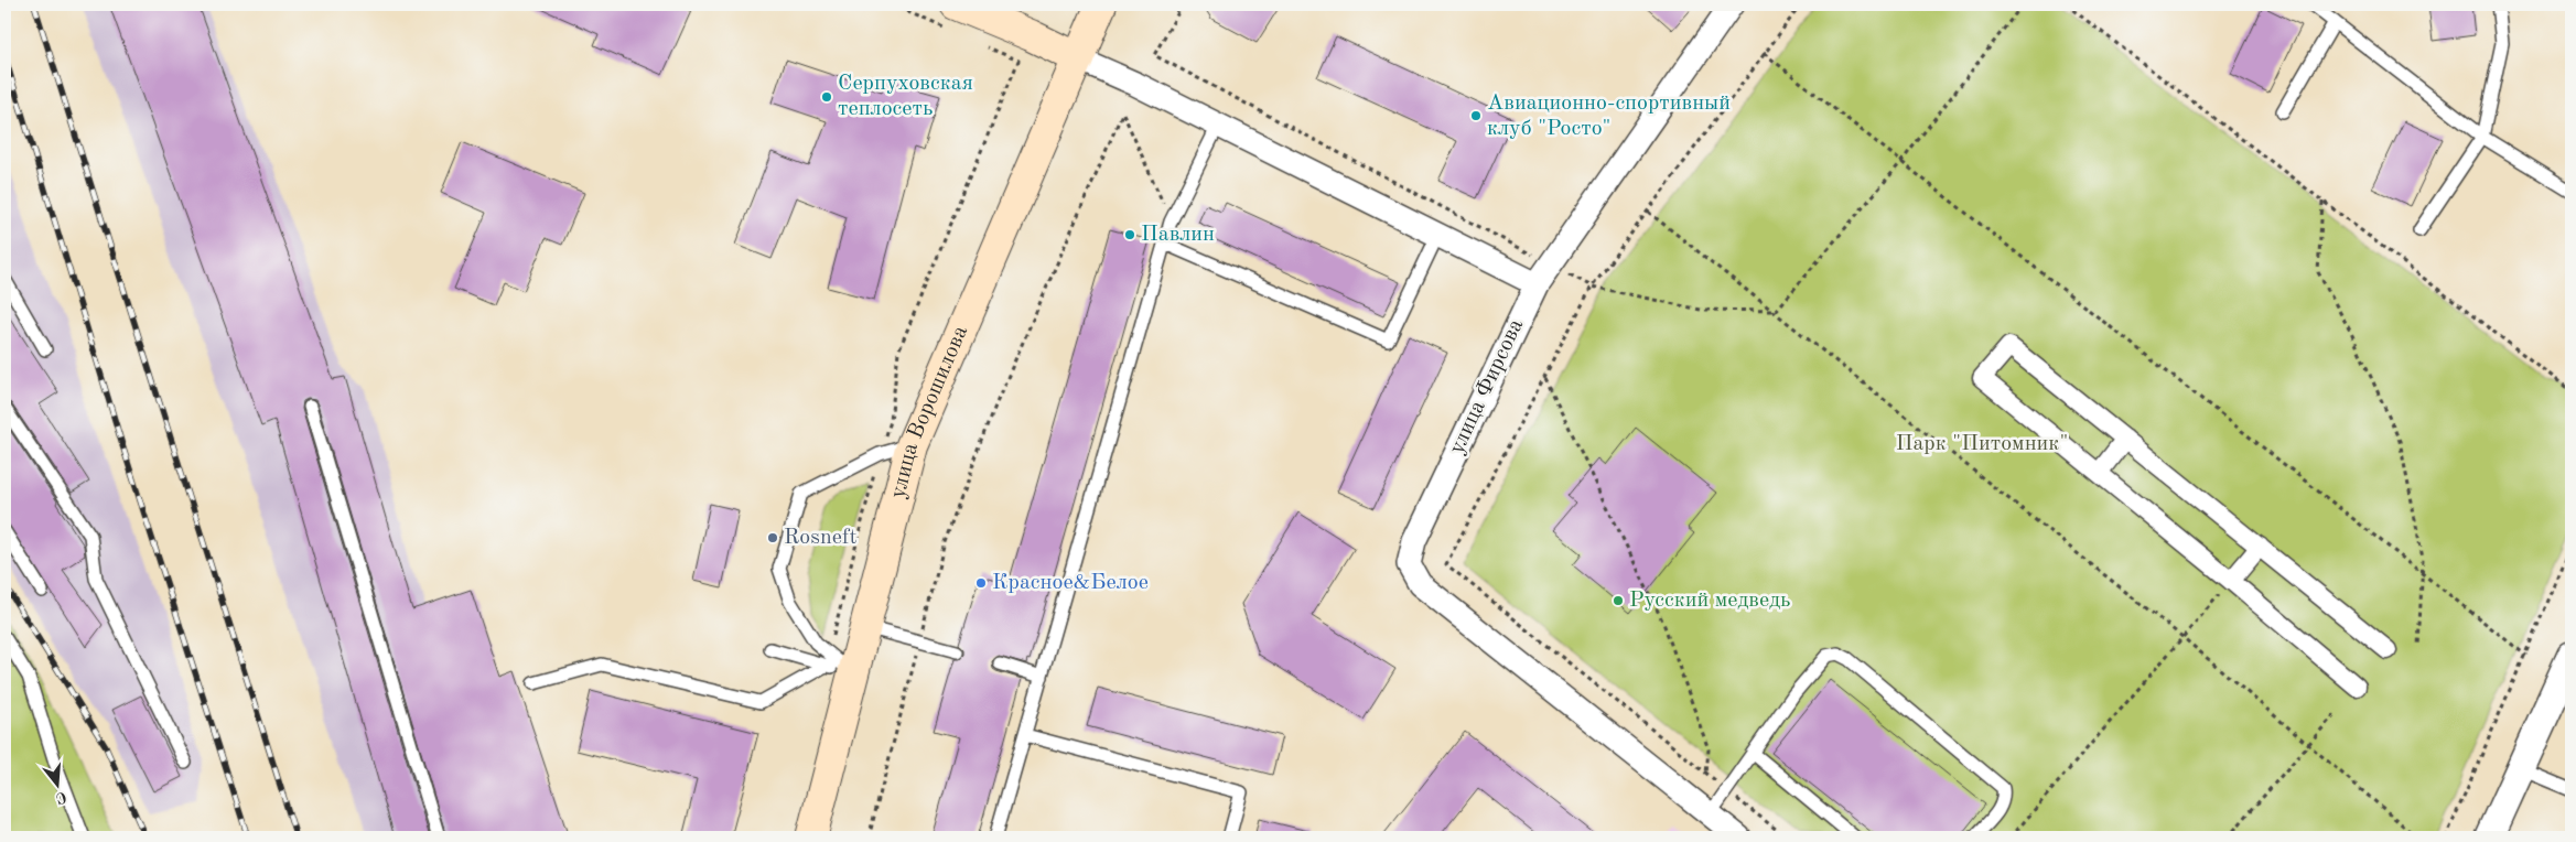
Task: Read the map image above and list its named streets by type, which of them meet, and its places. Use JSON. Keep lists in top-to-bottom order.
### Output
{
  "streets": {
    "main road": ["улица Ворошилова"],
    "street": ["улица Фирсова"]
  },
  "parks": ["Парк \"Питомник\""],
  "places": [
    "Серпуховская теплосеть",
    "Авиационно-спортивный клуб \"Росто\"",
    "Павлин",
    "Rosneft",
    "Красное&Белое",
    "Русский медведь"
  ],
  "north": "bottom"
}
